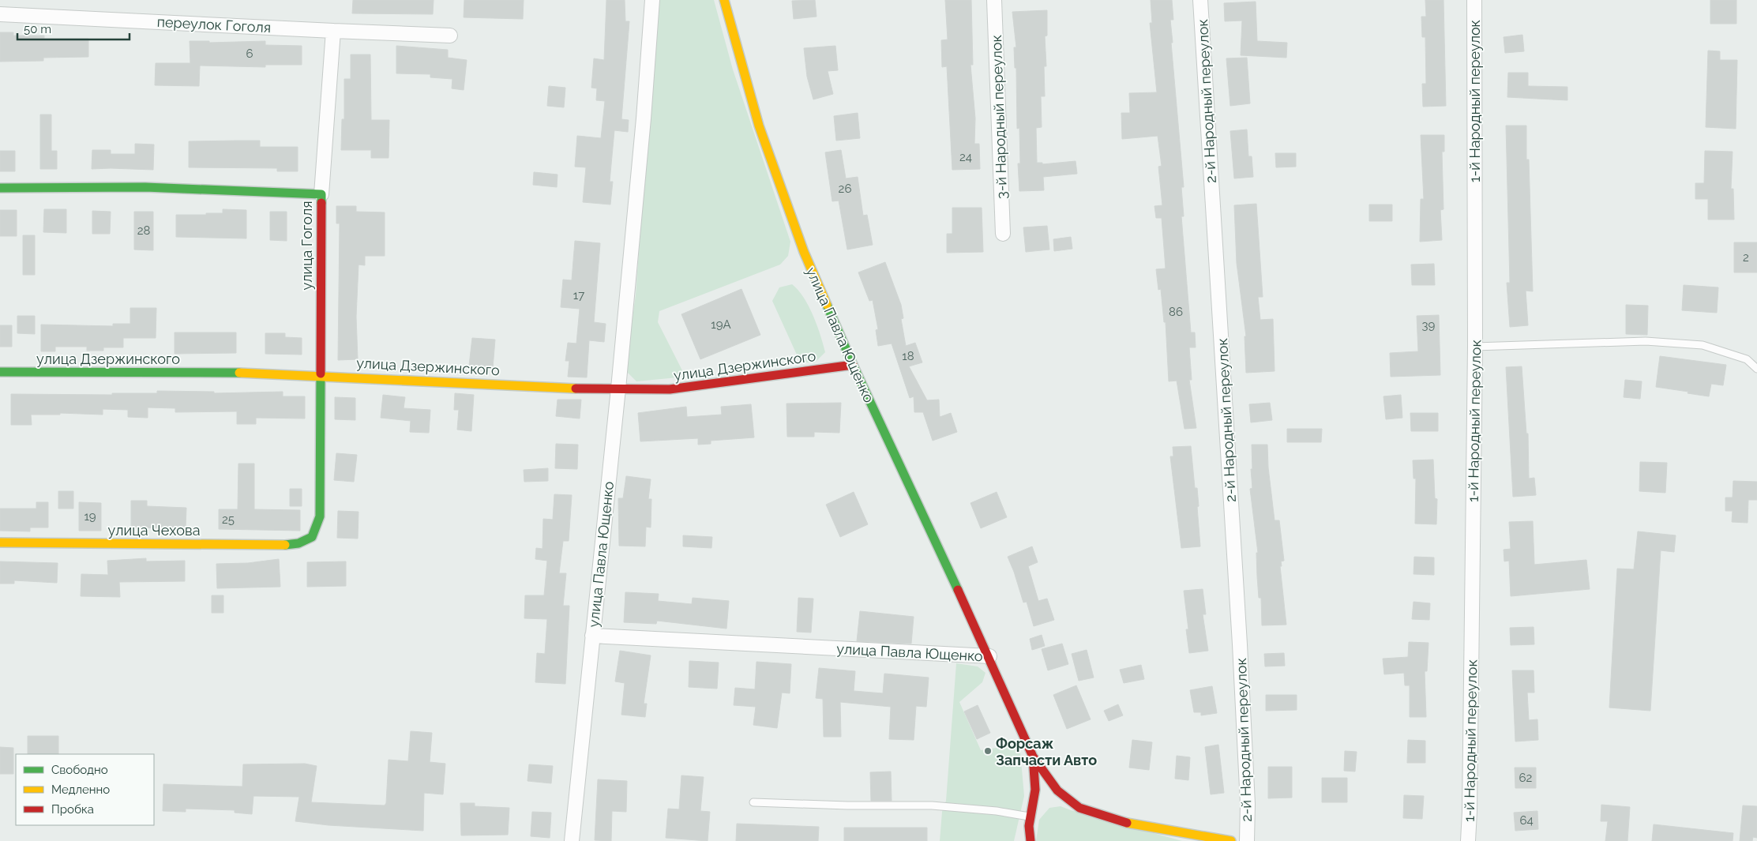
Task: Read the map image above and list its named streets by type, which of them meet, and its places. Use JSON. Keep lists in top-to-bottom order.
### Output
{
  "streets": {
    "street": [
      "переулок Гоголя",
      "2-й Народный переулок",
      "1-й Народный переулок",
      "3-й Народный переулок",
      "улица Гоголя",
      "улица Павла Ющенко",
      "улица Дзержинского",
      "улица Чехова"
    ]
  },
  "crossings": [
    ["улица Гоголя", "улица Дзержинского"],
    ["улица Гоголя", "улица Чехова"],
    ["улица Павла Ющенко", "улица Дзержинского"]
  ],
  "places": ["Форсаж Запчасти Авто"],
  "house_numbers": [
    "6",
    "24",
    "26",
    "28",
    "2",
    "17",
    "86",
    "19А",
    "39",
    "18",
    "19",
    "25",
    "62",
    "64"
  ],
  "legend": ["Свободно", "Медленно", "Пробка"],
  "scale_bar": "50 m"
}
